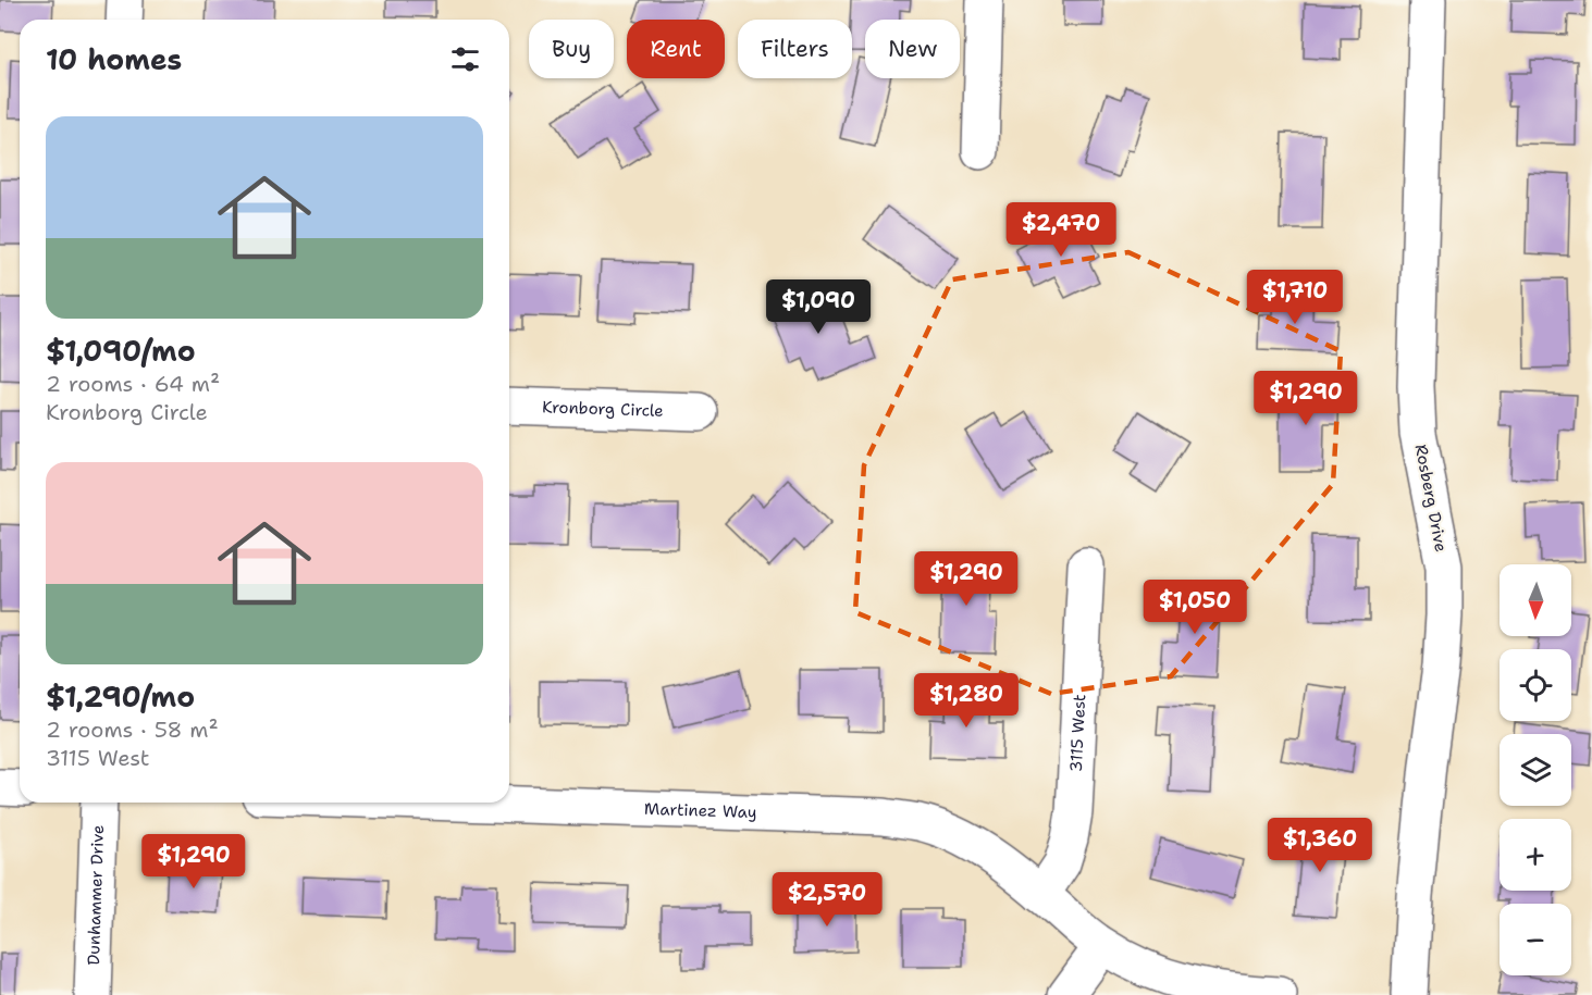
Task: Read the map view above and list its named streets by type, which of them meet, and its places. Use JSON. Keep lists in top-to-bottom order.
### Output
{
  "streets": {
    "street": [
      "Kronborg Circle",
      "Rosberg Drive",
      "3115 West",
      "Martinez Way",
      "Dunhammer Drive"
    ]
  },
  "crossings": [
    ["3115 West", "Martinez Way"]
  ],
  "north": "bottom",
  "page": {
    "chip": [
      "Buy",
      "Rent",
      "Filters",
      "New"
    ],
    "heading": "10 homes",
    "list": [
      {
        "name": "$1,090/mo",
        "note": "2 rooms · 64 m² · Kronborg Circle"
      },
      {
        "name": "$1,290/mo",
        "note": "2 rooms · 58 m² · 3115 West"
      }
    ],
    "price": [
      "$2,470",
      "$1,710",
      "$1,090",
      "$1,290",
      "$1,290",
      "$1,050",
      "$1,280",
      "$1,360",
      "$1,290",
      "$2,570"
    ],
    "map_buttons": ["+", "−"]
  }
}
